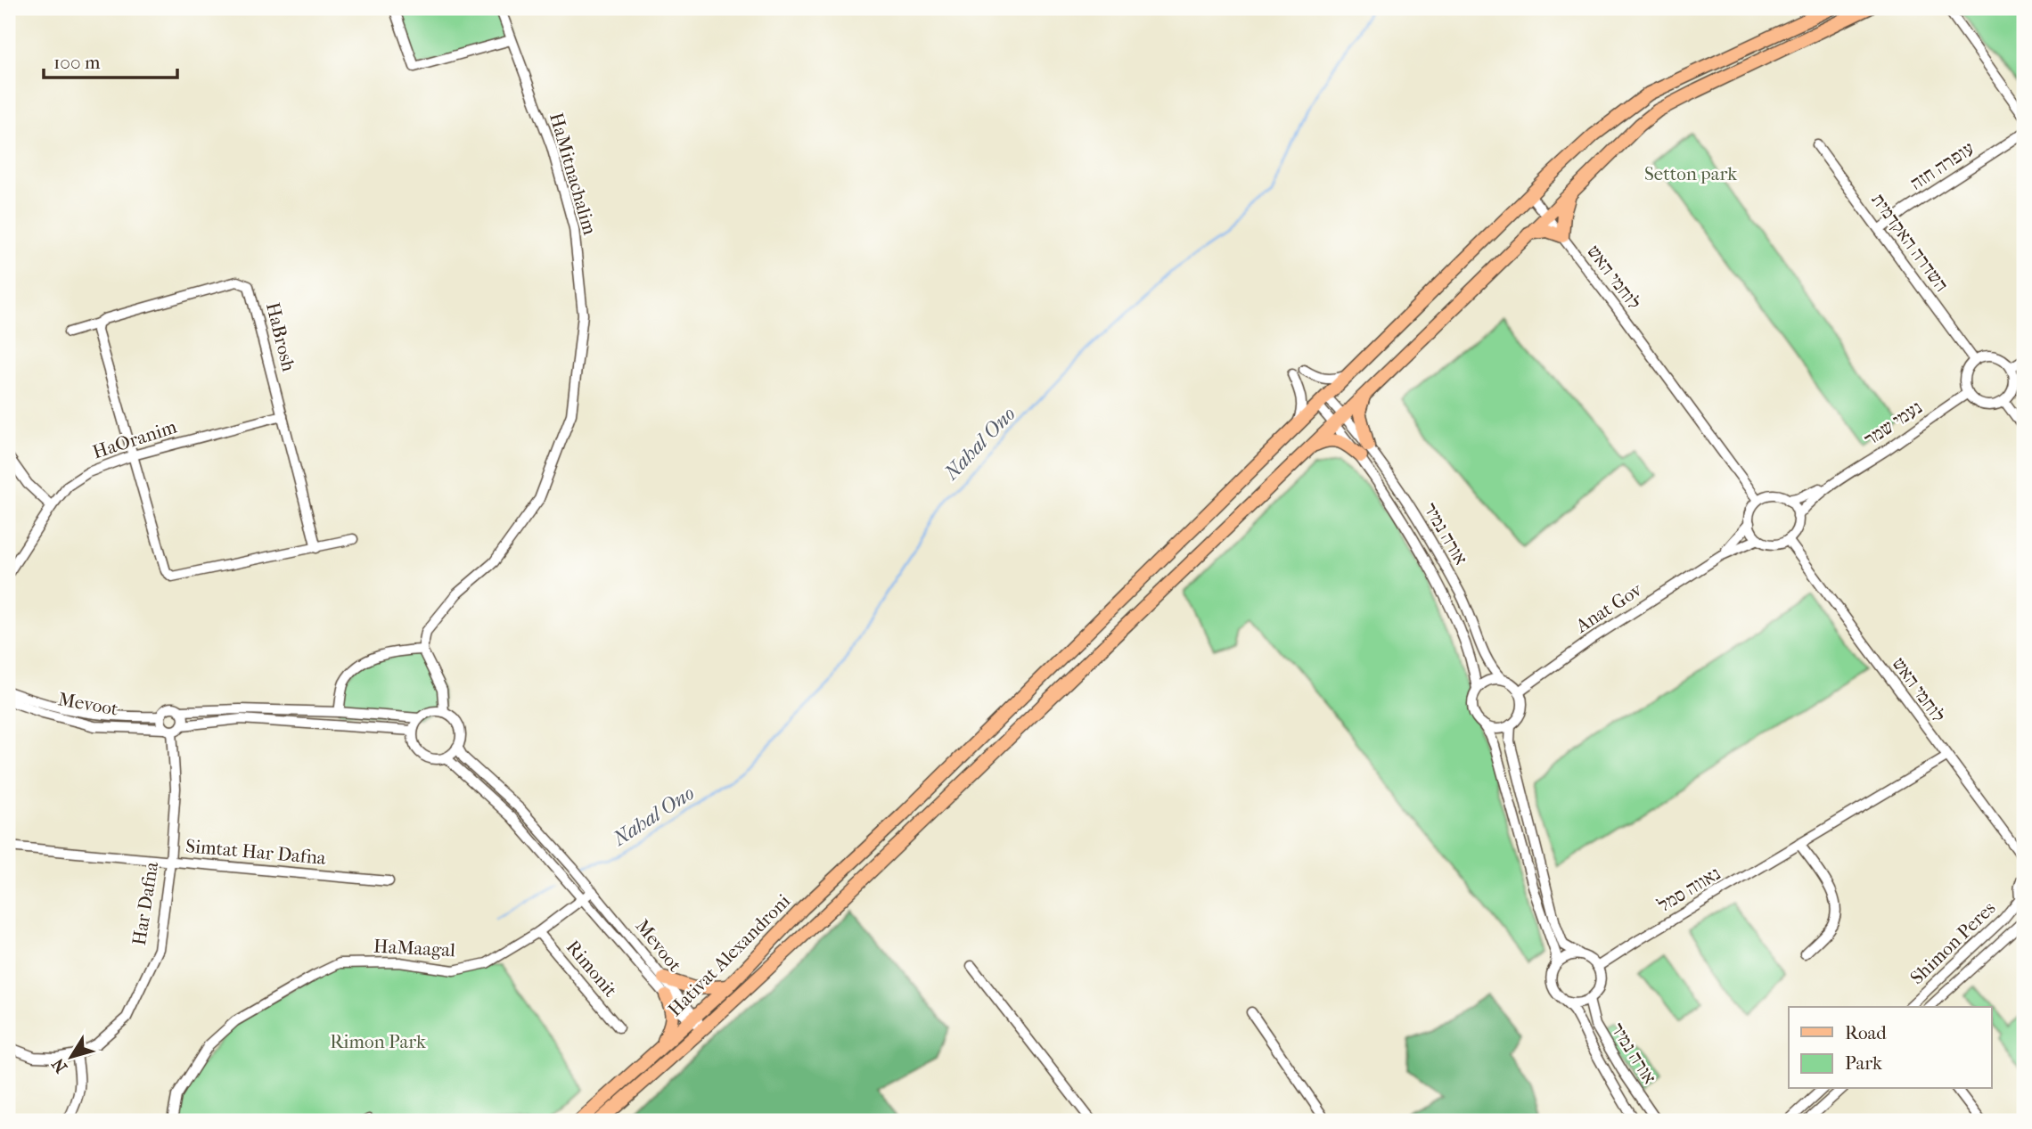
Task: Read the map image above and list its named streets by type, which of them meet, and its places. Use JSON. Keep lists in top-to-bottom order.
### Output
{
  "streets": {
    "main road": ["Hativat Alexandroni"],
    "street": [
      "עופרה חזה",
      "HaMitnachalim",
      "השדרה האקדמית",
      "לוחמי האש",
      "HaBrosh",
      "נעמי שמר",
      "HaOranim",
      "אורה נמיר",
      "Anat Gov",
      "Mevoot",
      "Simtat Har Dafna",
      "נאווה סמל",
      "Har Dafna",
      "Shimon Peres",
      "HaMaagal",
      "Rimonit"
    ]
  },
  "crossings": [
    ["עופרה חזה", "השדרה האקדמית"],
    ["השדרה האקדמית", "נעמי שמר"],
    ["לוחמי האש", "נעמי שמר"],
    ["לוחמי האש", "Anat Gov"],
    ["לוחמי האש", "נאווה סמל"],
    ["לוחמי האש", "Hativat Alexandroni"],
    ["HaBrosh", "HaOranim"],
    ["נעמי שמר", "Anat Gov"],
    ["אורה נמיר", "Anat Gov"],
    ["אורה נמיר", "נאווה סמל"],
    ["אורה נמיר", "Hativat Alexandroni"],
    ["Mevoot", "Har Dafna"],
    ["Mevoot", "HaMaagal"],
    ["Mevoot", "Hativat Alexandroni"],
    ["Simtat Har Dafna", "Har Dafna"],
    ["HaMaagal", "Rimonit"]
  ],
  "water": ["Nahal Ono"],
  "parks": ["Setton park", "Rimon Park"],
  "legend": ["Road", "Park"],
  "scale_bar": "100 m",
  "north": "bottom left"
}
